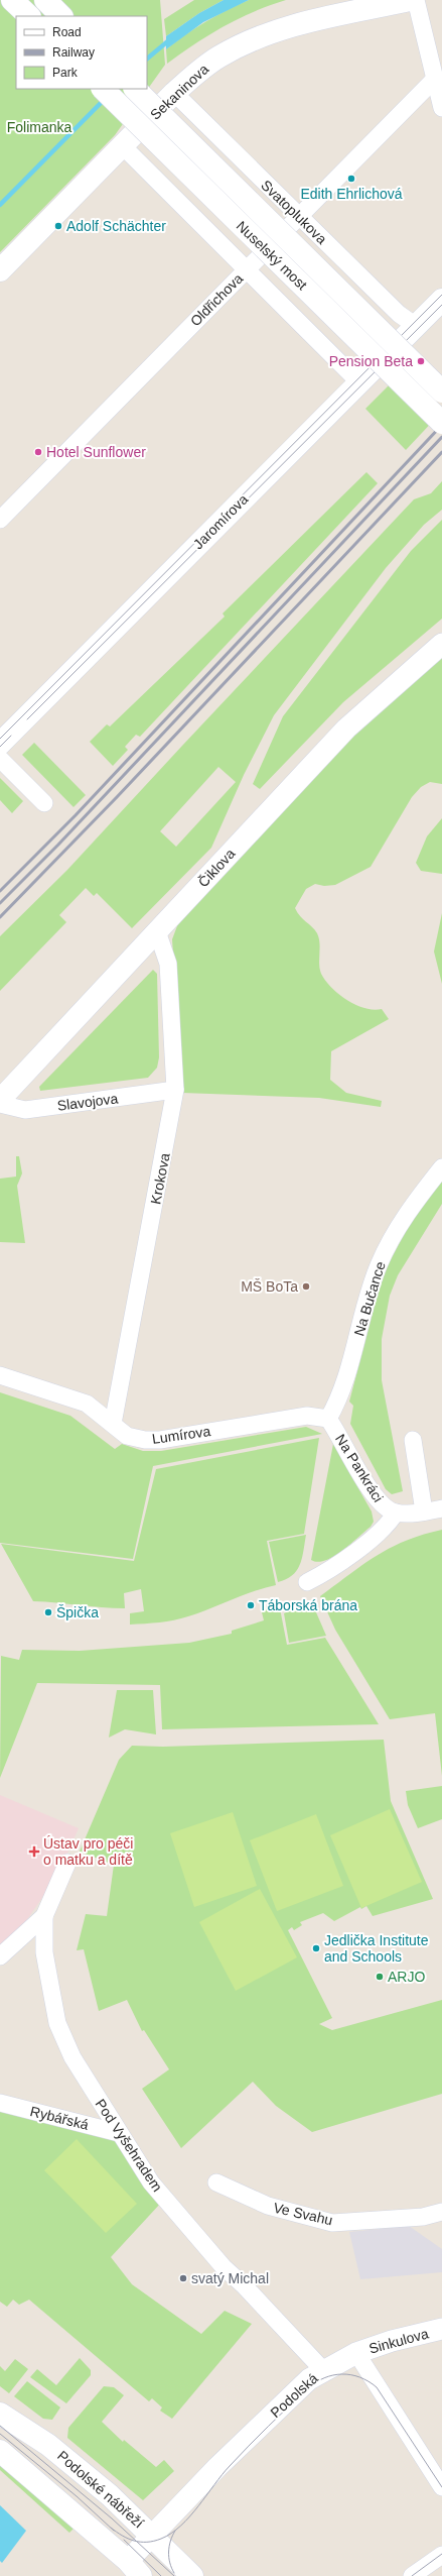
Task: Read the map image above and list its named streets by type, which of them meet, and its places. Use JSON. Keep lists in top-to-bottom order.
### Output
{
  "streets": {
    "main road": [
      "Sekaninova",
      "Nuselský most",
      "Jaromírova",
      "Podolské nábřeží"
    ],
    "street": [
      "Svatoplukova",
      "Oldřichova",
      "Čiklova",
      "Slavojova",
      "Krokova",
      "Na Bučance",
      "Lumírova",
      "Na Pankráci",
      "Rybářská",
      "Pod Vyšehradem",
      "Ve Svahu",
      "Sinkulova",
      "Podolská"
    ]
  },
  "crossings": [
    ["Sekaninova", "Svatoplukova"],
    ["Svatoplukova", "Oldřichova"],
    ["Svatoplukova", "Jaromírova"],
    ["Čiklova", "Krokova"],
    ["Slavojova", "Krokova"],
    ["Krokova", "Lumírova"],
    ["Na Bučance", "Lumírova"],
    ["Na Bučance", "Na Pankráci"],
    ["Lumírova", "Na Pankráci"],
    ["Rybářská", "Pod Vyšehradem"],
    ["Pod Vyšehradem", "Podolská"],
    ["Sinkulova", "Podolská"],
    ["Podolská", "Podolské nábřeží"]
  ],
  "parks": ["Folimanka"],
  "places": {
    "other": [
      "Edith Ehrlichová",
      "Adolf Schӓchter",
      "Pension Beta",
      "Hotel Sunflower",
      "MŠ BoTa",
      "Táborská brána",
      "Špička",
      "Jedlička Institute and Schools",
      "ARJO",
      "svatý Michal"
    ],
    "health": ["Ústav pro péči o matku a dítě"]
  },
  "legend": ["Road", "Railway", "Park"]
}
